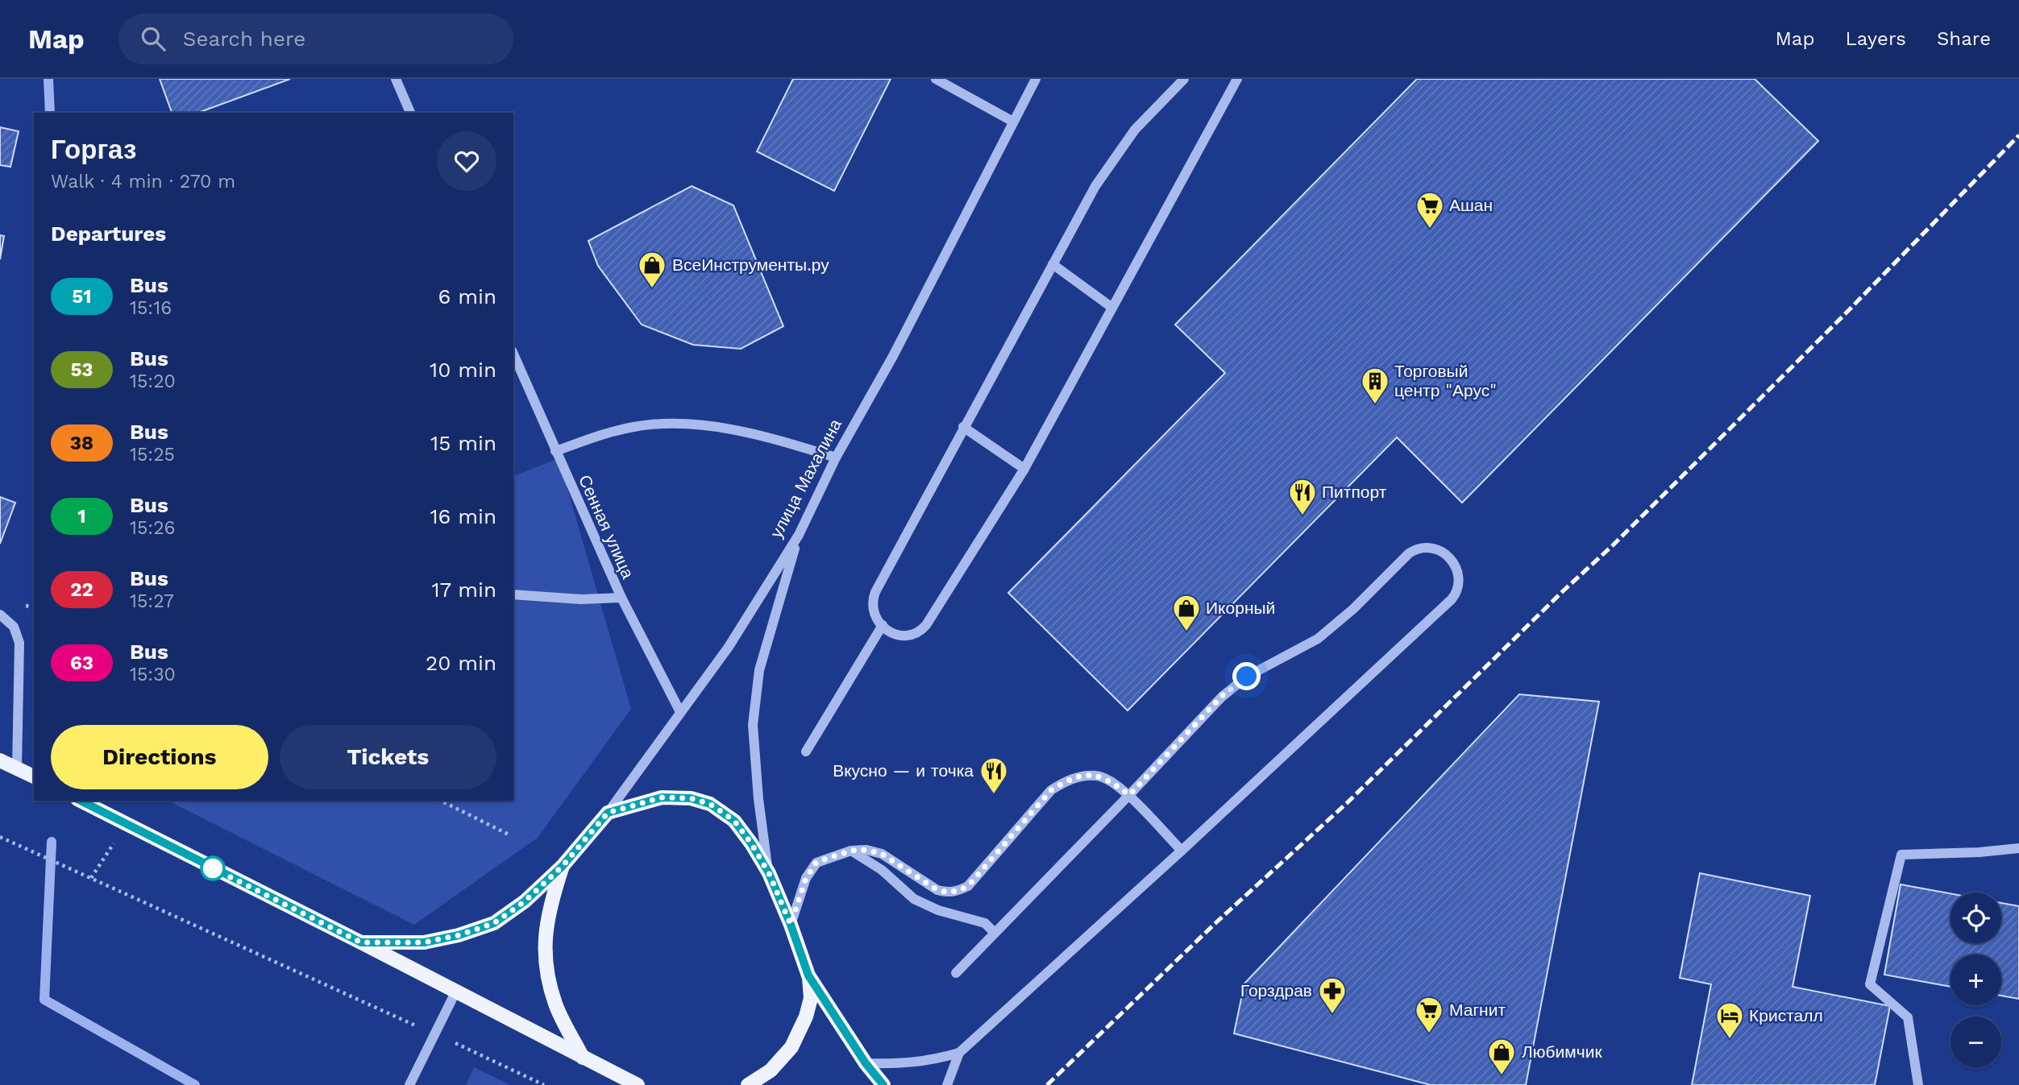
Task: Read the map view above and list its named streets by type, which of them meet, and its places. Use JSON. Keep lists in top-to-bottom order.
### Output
{
  "streets": {
    "main road": ["улица Махалина"],
    "street": ["Сенная улица"]
  },
  "crossings": [
    ["улица Махалина", "Сенная улица"]
  ],
  "places": {
    "supermarket": ["Ашан", "Магнит"],
    "shop": ["ВсеИнструменты.ру", "Икорный", "Любимчик"],
    "building": ["Торговый центр \"Арус\""],
    "restaurant": ["Питпорт", "Вкусно — и точка"],
    "pharmacy": ["Горздрав"],
    "hotel": ["Кристалл"]
  },
  "lines": ["bus line 51"],
  "page": {
    "header": "Map",
    "search": "Search here",
    "nav": ["Map", "Layers", "Share"],
    "heading": [
      ["Горгаз", "Walk · 4 min · 270 m"],
      "Departures"
    ],
    "list": [
      {
        "mark": "51",
        "name": "Bus",
        "note": "15:16",
        "value": "6 min"
      },
      {
        "mark": "53",
        "name": "Bus",
        "note": "15:20",
        "value": "10 min"
      },
      {
        "mark": "38",
        "name": "Bus",
        "note": "15:25",
        "value": "15 min"
      },
      {
        "mark": "1",
        "name": "Bus",
        "note": "15:26",
        "value": "16 min"
      },
      {
        "mark": "22",
        "name": "Bus",
        "note": "15:27",
        "value": "17 min"
      },
      {
        "mark": "63",
        "name": "Bus",
        "note": "15:30",
        "value": "20 min"
      }
    ],
    "buttons": ["Directions", "Tickets"],
    "map_buttons": ["+", "−"]
  }
}
